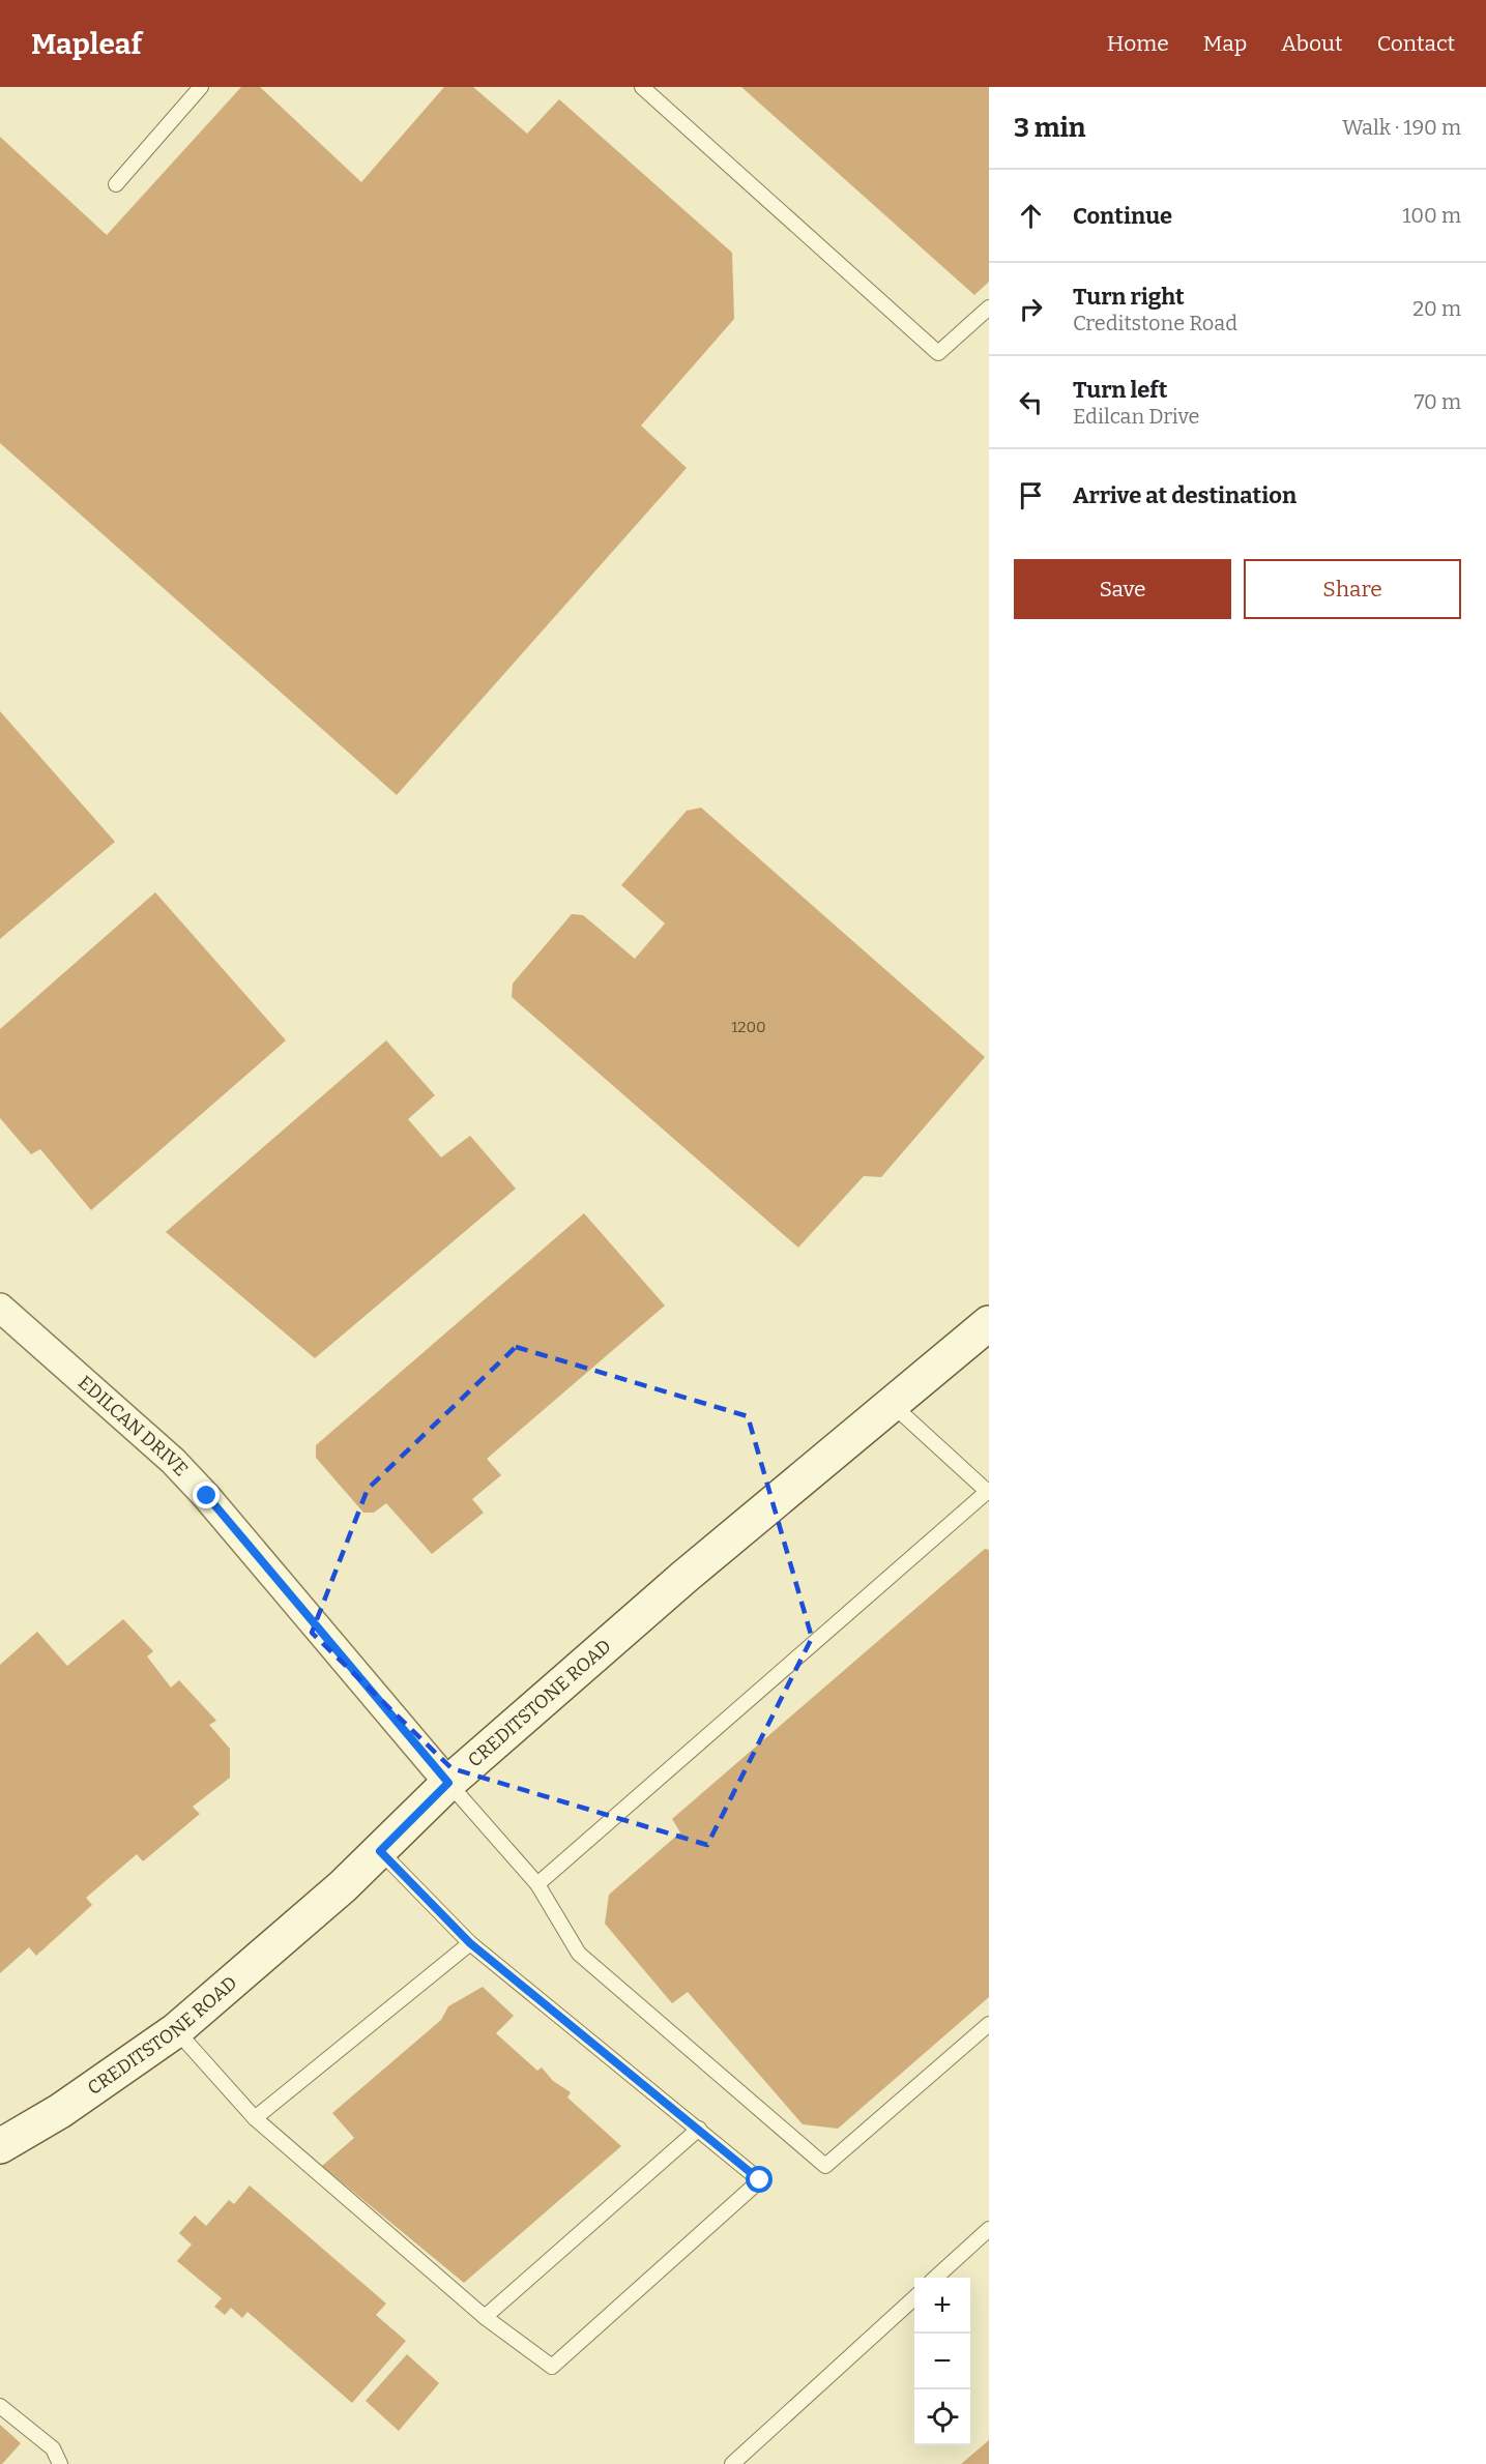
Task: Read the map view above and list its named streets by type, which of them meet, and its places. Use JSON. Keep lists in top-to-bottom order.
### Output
{
  "streets": {
    "street": ["EDILCAN DRIVE", "CREDITSTONE ROAD"]
  },
  "crossings": [
    ["EDILCAN DRIVE", "CREDITSTONE ROAD"]
  ],
  "house_numbers": ["1200"],
  "page": {
    "header": "Mapleaf",
    "nav": [
      "Home",
      "Map",
      "About",
      "Contact"
    ],
    "heading": ["3 min", "Walk · 190 m"],
    "list": [
      ["Continue", "100 m"],
      ["Turn right", "Creditstone Road", "20 m"],
      ["Turn left", "Edilcan Drive", "70 m"],
      "Arrive at destination"
    ],
    "buttons": ["Save", "Share"],
    "map_buttons": ["+", "−"]
  }
}
